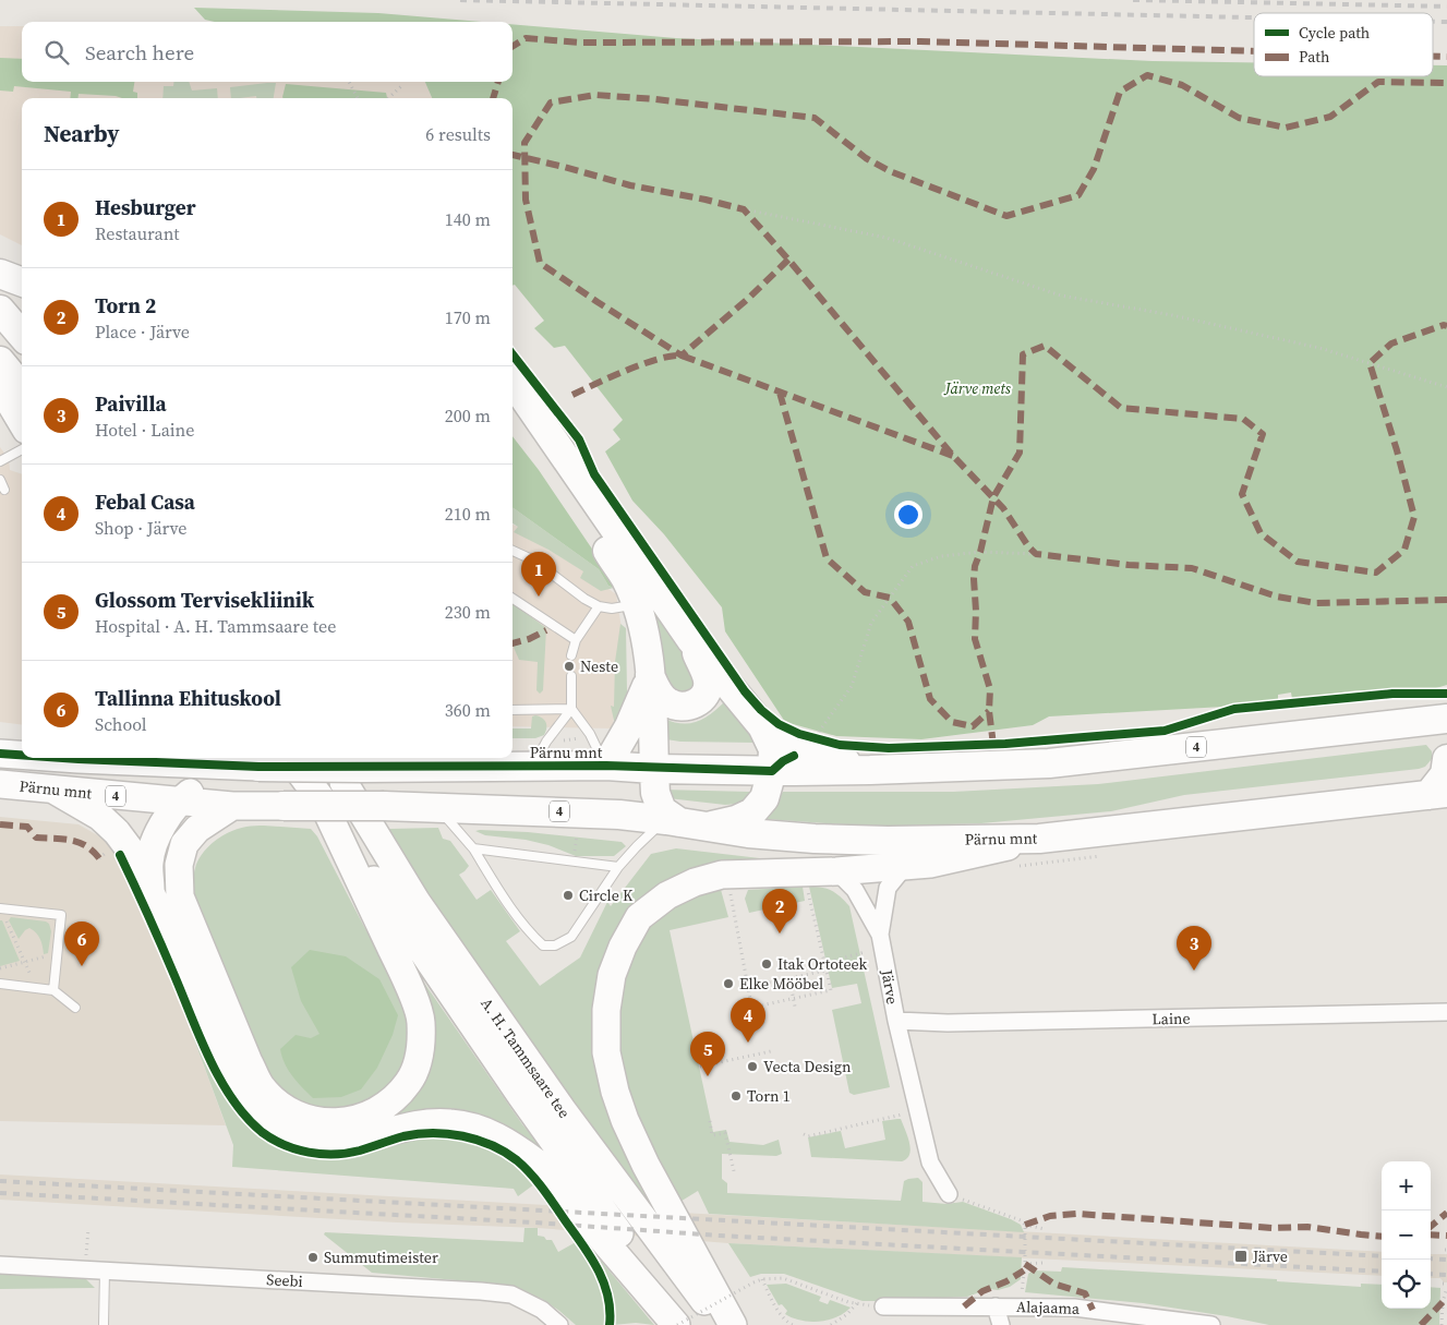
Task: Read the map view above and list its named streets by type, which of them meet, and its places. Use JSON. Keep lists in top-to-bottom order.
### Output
{
  "streets": {
    "highway": ["4", "Pärnu mnt"],
    "main road": ["A. H. Tammsaare tee"],
    "street": [
      "Järve",
      "Laine",
      "Seebi",
      "Alajaama"
    ]
  },
  "crossings": [
    ["Pärnu mnt", "A. H. Tammsaare tee"],
    ["Järve", "Laine"]
  ],
  "parks": ["Järve mets"],
  "places": {
    "other": [
      "Neste",
      "Circle K",
      "Itak Ortoteek",
      "Elke Mööbel",
      "Vecta Design",
      "Torn 1",
      "Summutimeister"
    ],
    "transit": ["Järve"]
  },
  "legend": ["Cycle path", "Path"],
  "page": {
    "search": "Search here",
    "heading": ["Nearby", "6 results"],
    "list": [
      {
        "mark": "1",
        "name": "Hesburger",
        "note": "Restaurant",
        "value": "140 m"
      },
      {
        "mark": "2",
        "name": "Torn 2",
        "note": "Place · Järve",
        "value": "170 m"
      },
      {
        "mark": "3",
        "name": "Paivilla",
        "note": "Hotel · Laine",
        "value": "200 m"
      },
      {
        "mark": "4",
        "name": "Febal Casa",
        "note": "Shop · Järve",
        "value": "210 m"
      },
      {
        "mark": "5",
        "name": "Glossom Tervisekliinik",
        "note": "Hospital · A. H. Tammsaare tee",
        "value": "230 m"
      },
      {
        "mark": "6",
        "name": "Tallinna Ehituskool",
        "note": "School",
        "value": "360 m"
      }
    ],
    "pins": [
      "1",
      "2",
      "6",
      "3",
      "4",
      "5"
    ],
    "map_buttons": ["+", "−"]
  }
}
